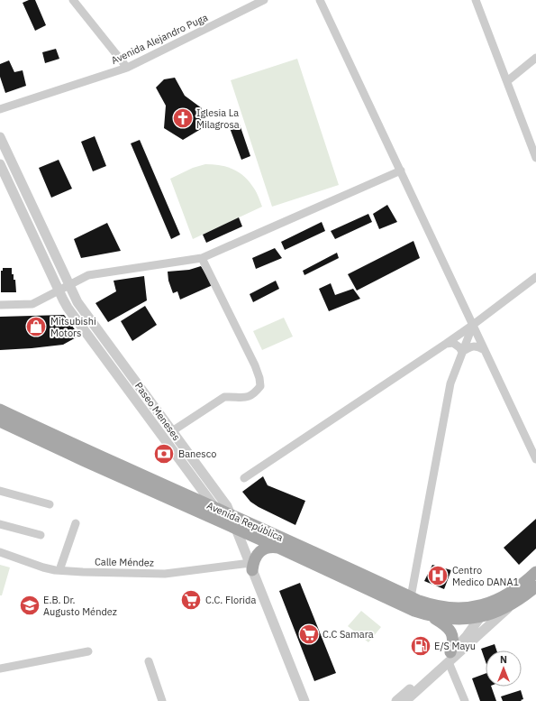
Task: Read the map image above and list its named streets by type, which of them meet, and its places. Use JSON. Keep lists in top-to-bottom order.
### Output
{
  "streets": {
    "main road": ["Avenida República"],
    "street": ["Avenida Alejandro Puga", "Paseo Meneses", "Calle Méndez"]
  },
  "crossings": [
    ["Paseo Meneses", "Avenida República"]
  ],
  "places": {
    "church": ["Iglesia La Milagrosa"],
    "shop": ["Mitsubishi Motors"],
    "bank": ["Banesco"],
    "hospital": ["Centro Medico DANA1"],
    "supermarket": ["C.C. Florida", "C.C Samara"],
    "school or university": ["E.B. Dr. Augusto Méndez"],
    "fuel station": ["E/S Mayu"]
  },
  "north": "top"
}
